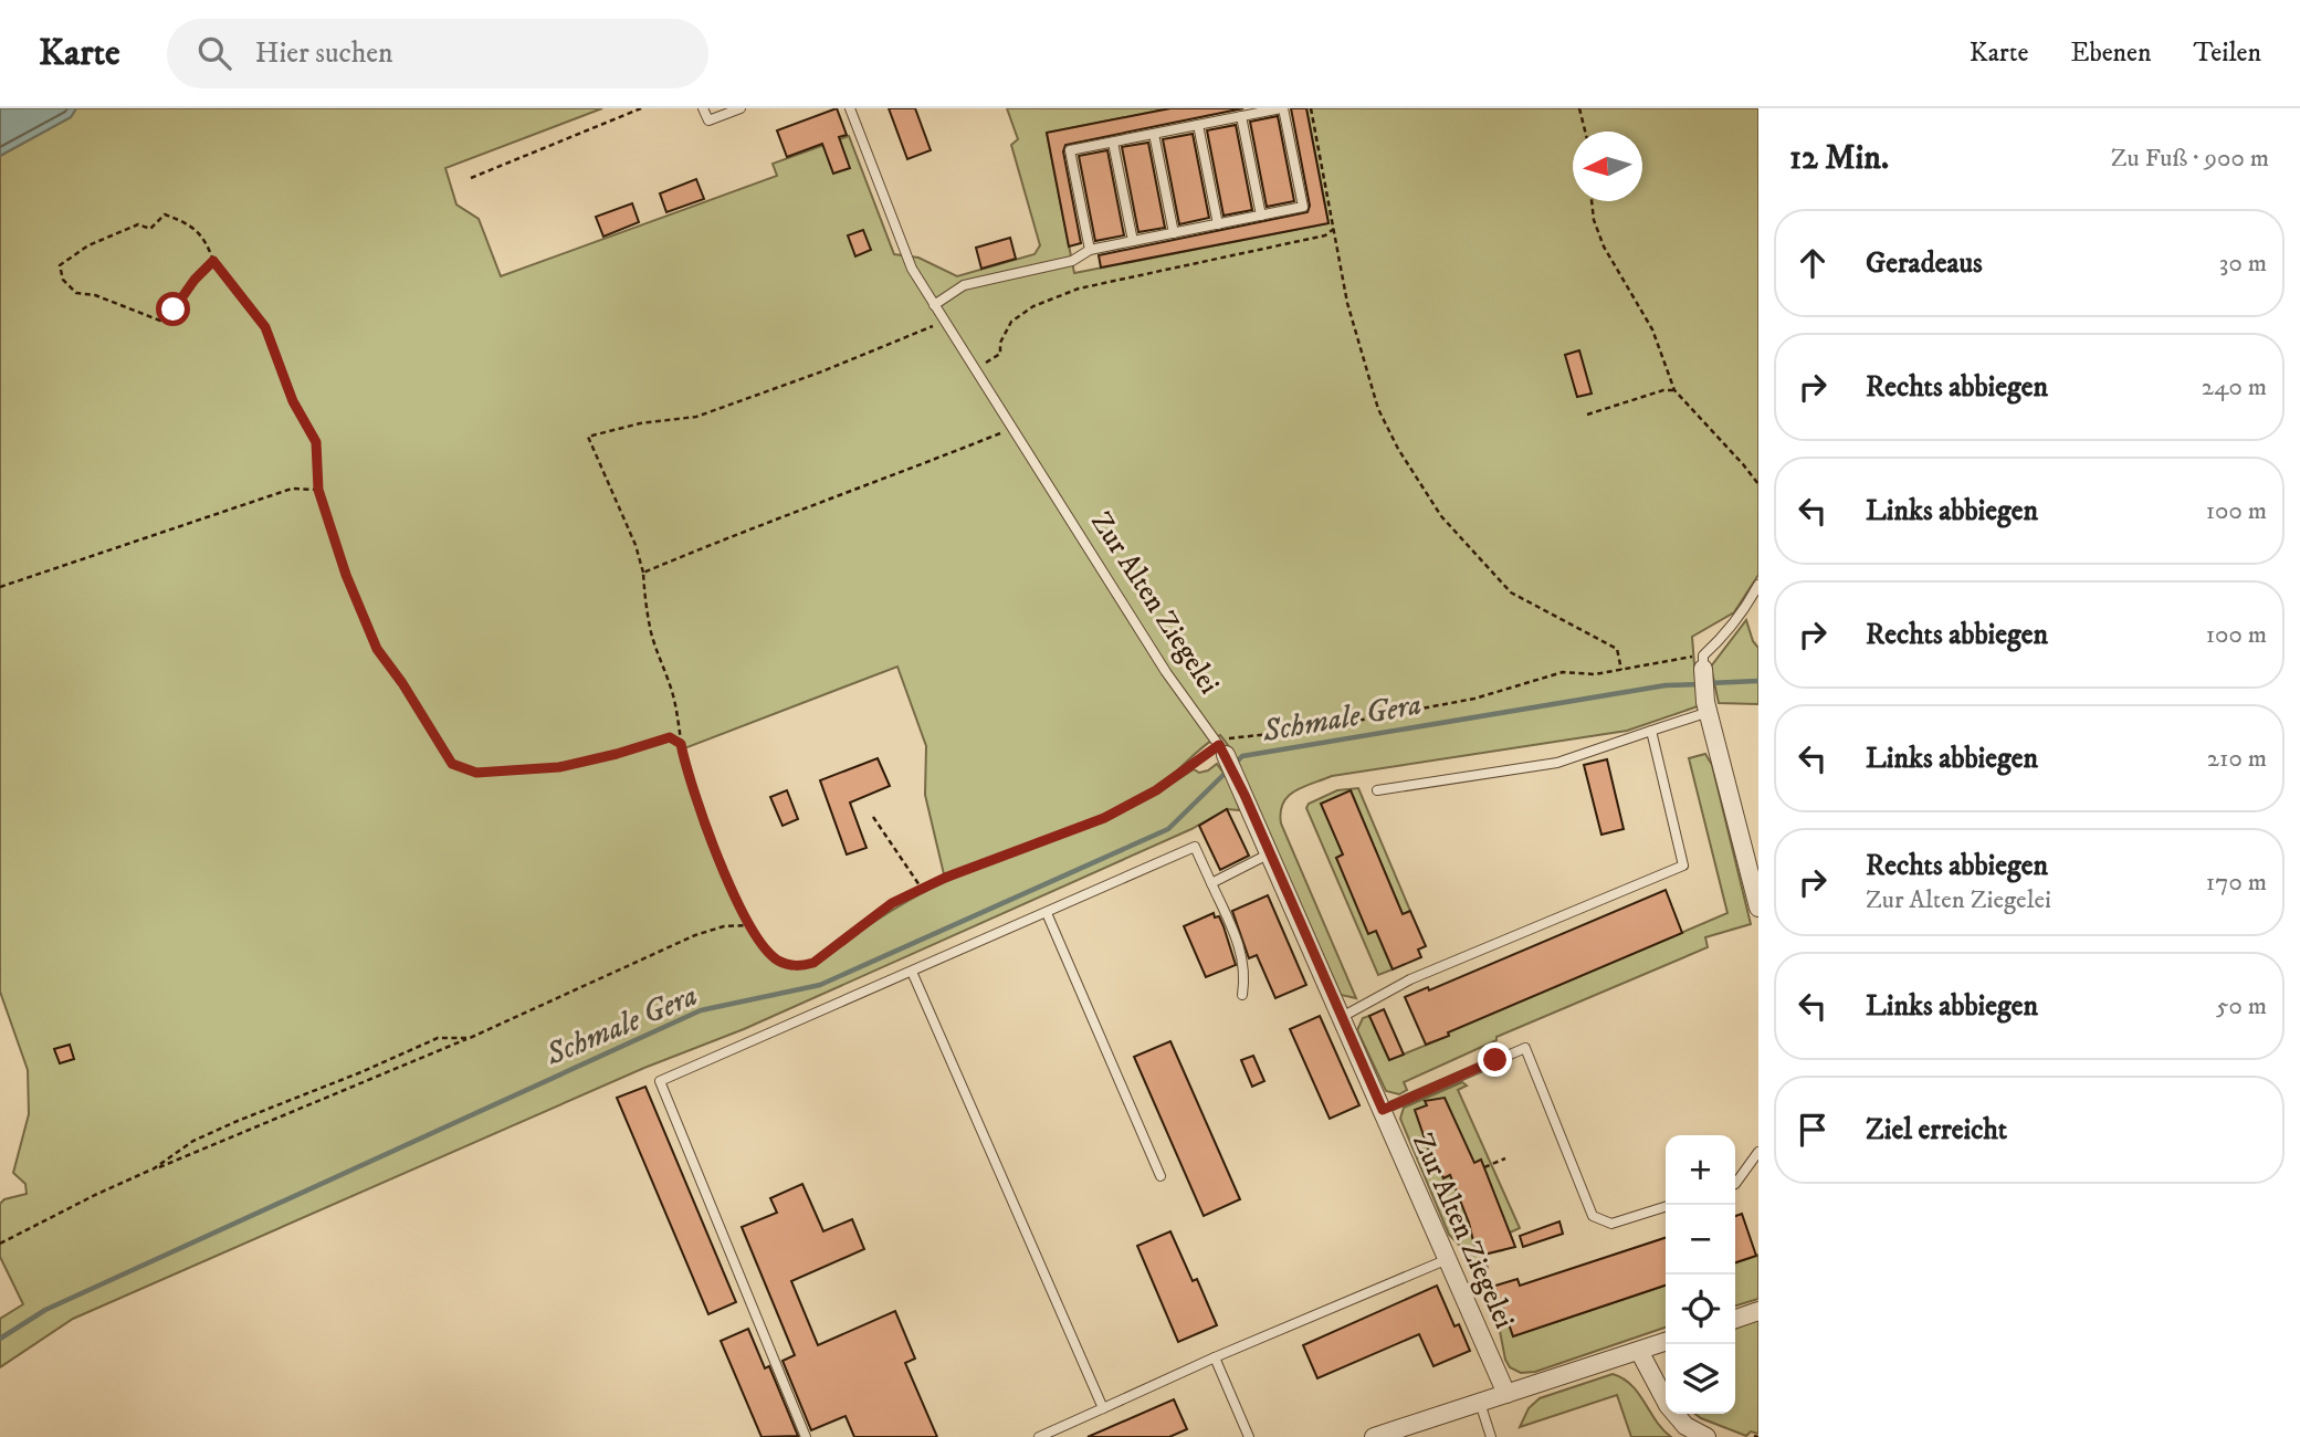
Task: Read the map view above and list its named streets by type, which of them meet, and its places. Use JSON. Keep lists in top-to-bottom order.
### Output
{
  "streets": {
    "street": ["Zur Alten Ziegelei"]
  },
  "water": ["Schmale Gera"],
  "north": "left",
  "page": {
    "header": "Karte",
    "search": "Hier suchen",
    "nav": ["Karte", "Ebenen", "Teilen"],
    "heading": ["12 Min.", "Zu Fuß · 900 m"],
    "list": [
      ["Geradeaus", "30 m"],
      ["Rechts abbiegen", "240 m"],
      ["Links abbiegen", "100 m"],
      ["Rechts abbiegen", "100 m"],
      ["Links abbiegen", "210 m"],
      ["Rechts abbiegen", "Zur Alten Ziegelei", "170 m"],
      ["Links abbiegen", "50 m"],
      "Ziel erreicht"
    ],
    "map_buttons": ["+", "−"]
  }
}
